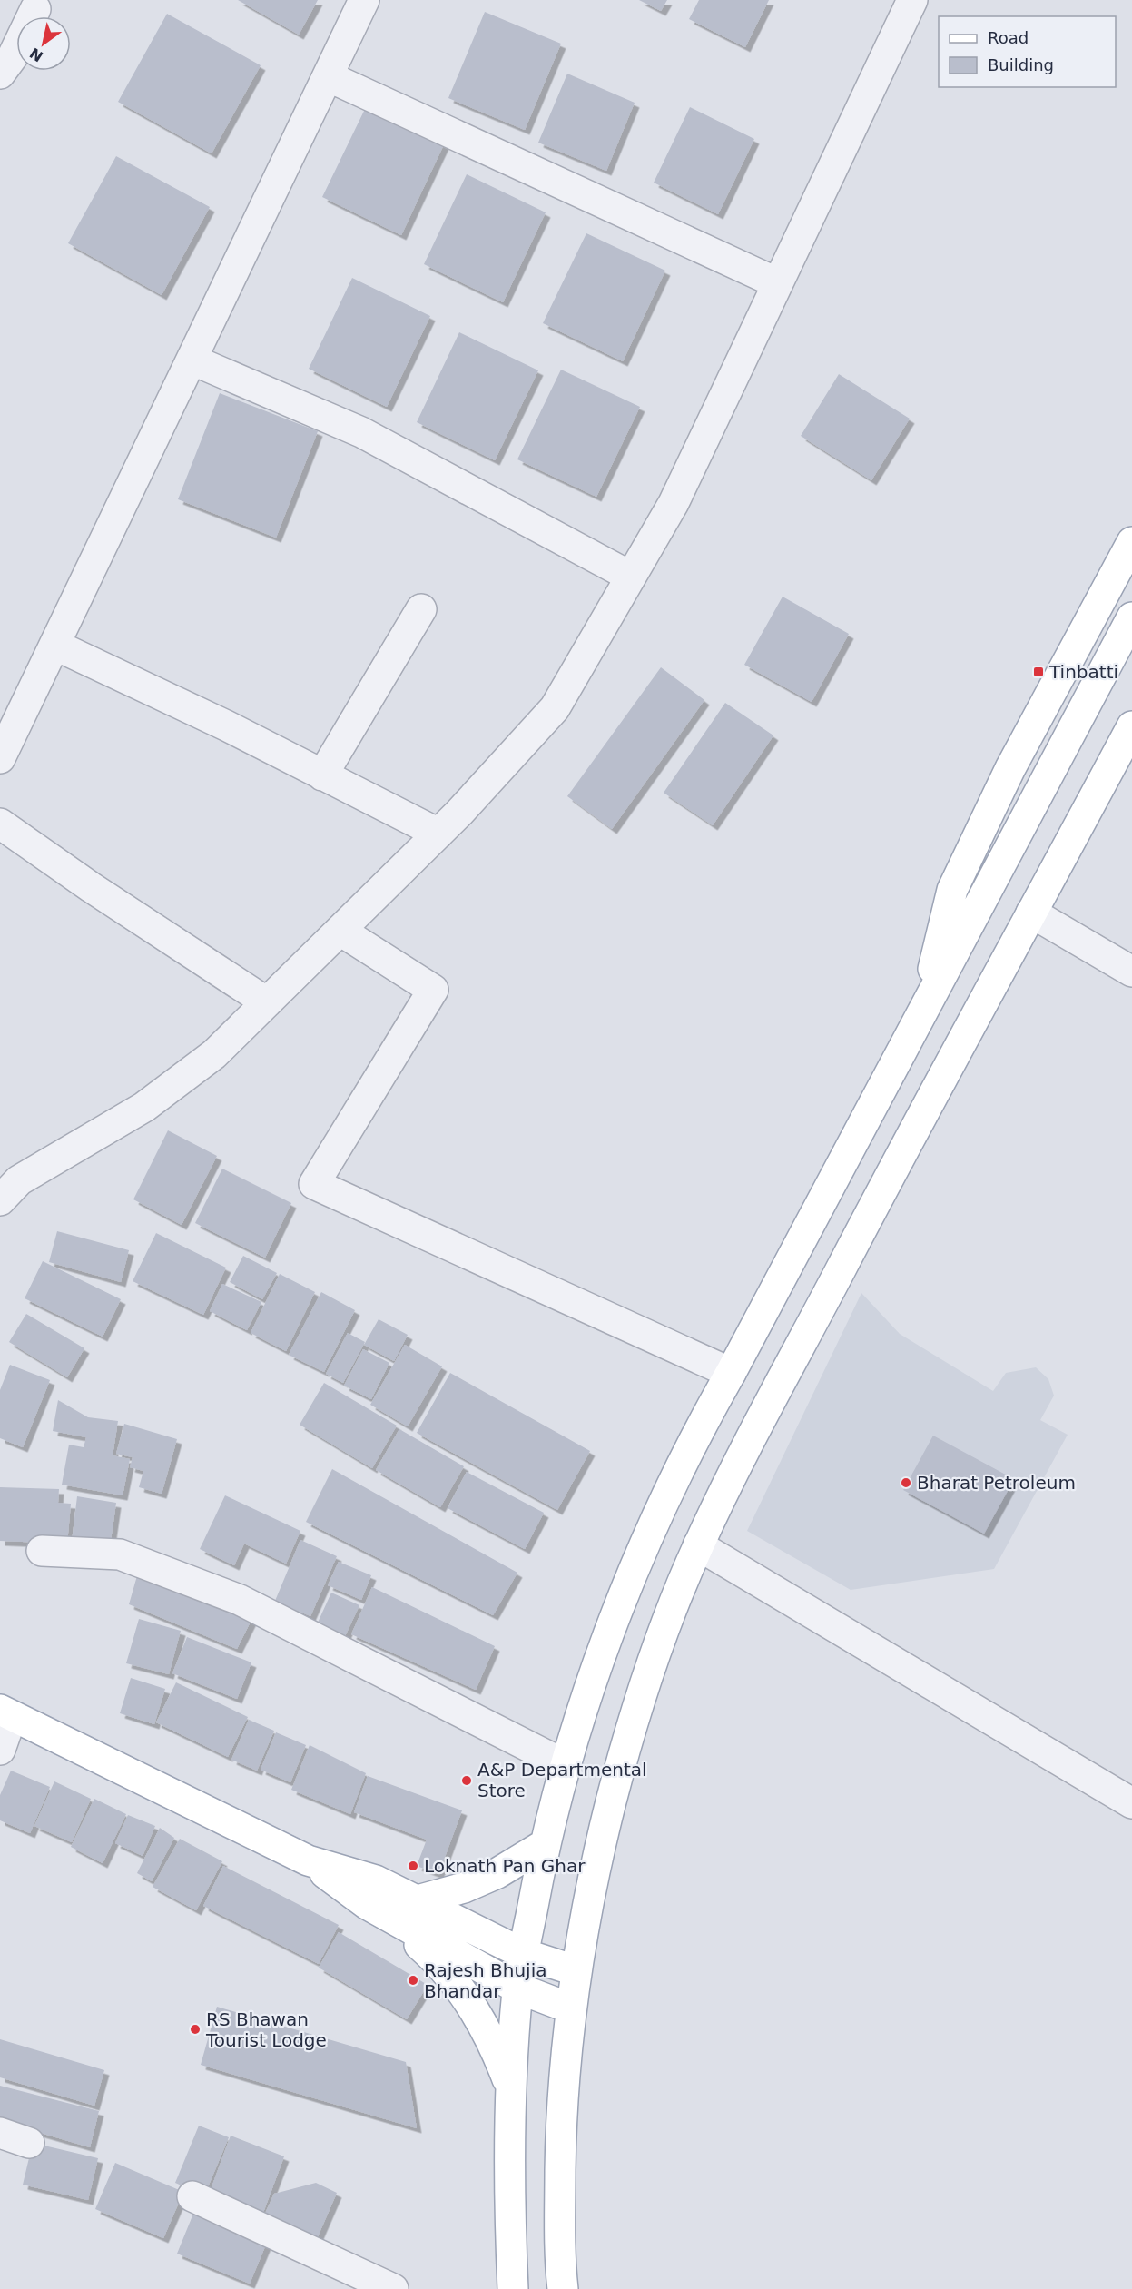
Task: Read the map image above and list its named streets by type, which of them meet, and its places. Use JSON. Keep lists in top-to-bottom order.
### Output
{
  "places": {
    "transit": ["Tinbatti"],
    "other": [
      "Bharat Petroleum",
      "A&P Departmental Store",
      "Loknath Pan Ghar",
      "Rajesh Bhujia Bhandar",
      "RS Bhawan Tourist Lodge"
    ]
  },
  "legend": ["Road", "Building"],
  "north": "bottom left"
}
